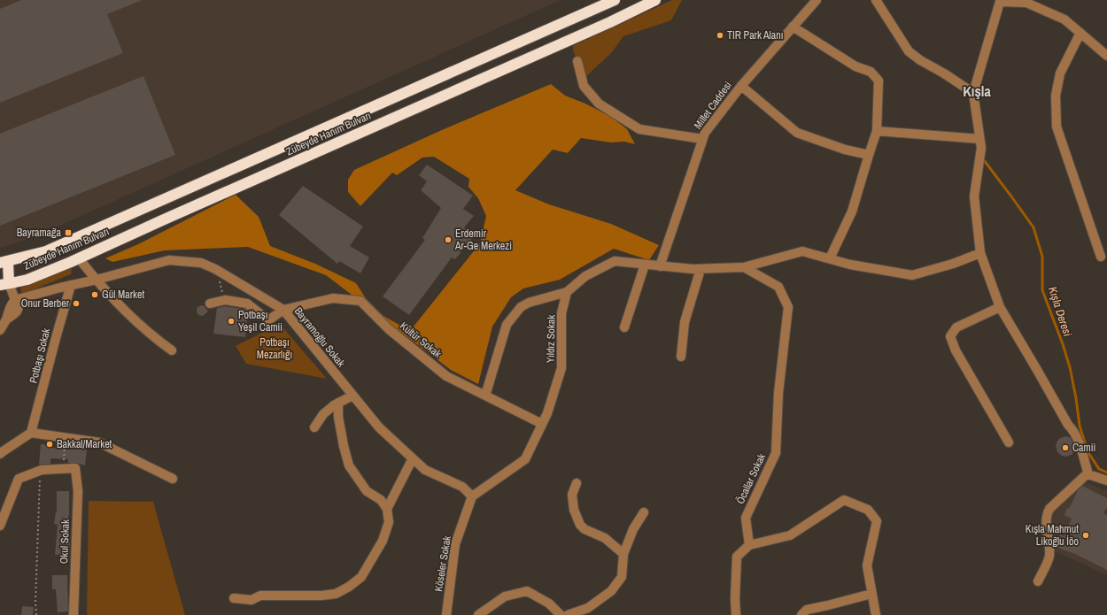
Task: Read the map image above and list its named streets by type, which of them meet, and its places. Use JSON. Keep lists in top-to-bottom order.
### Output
{
  "streets": {
    "highway": ["Zübeyde Hanım Bulvarı"],
    "street": [
      "Millet Caddesi",
      "Bayramoğlu Sokak",
      "Yıldız Sokak",
      "Kültür Sokak",
      "Potbaşı Sokak",
      "Öcallar Sokak",
      "Okul Sokak",
      "Köseler Sokak"
    ]
  },
  "crossings": [
    ["Bayramoğlu Sokak", "Yıldız Sokak"],
    ["Bayramoğlu Sokak", "Kültür Sokak"],
    ["Bayramoğlu Sokak", "Potbaşı Sokak"],
    ["Bayramoğlu Sokak", "Köseler Sokak"],
    ["Yıldız Sokak", "Kültür Sokak"],
    ["Yıldız Sokak", "Köseler Sokak"]
  ],
  "districts": ["Kışla"],
  "water": ["Kışla Deresi"],
  "parks": ["Potbaşı Mezarlığı"],
  "places": {
    "other": [
      "TIR Park Alanı",
      "Erdemir Ar-Ge Merkezi",
      "Gül Market",
      "Onur Berber",
      "Potbaşı Yeşil Camii",
      "Bakkal/Market",
      "Camii",
      "Kışla Mahmut Likoğlu İöo"
    ],
    "transit": ["Bayramağa"]
  }
}
